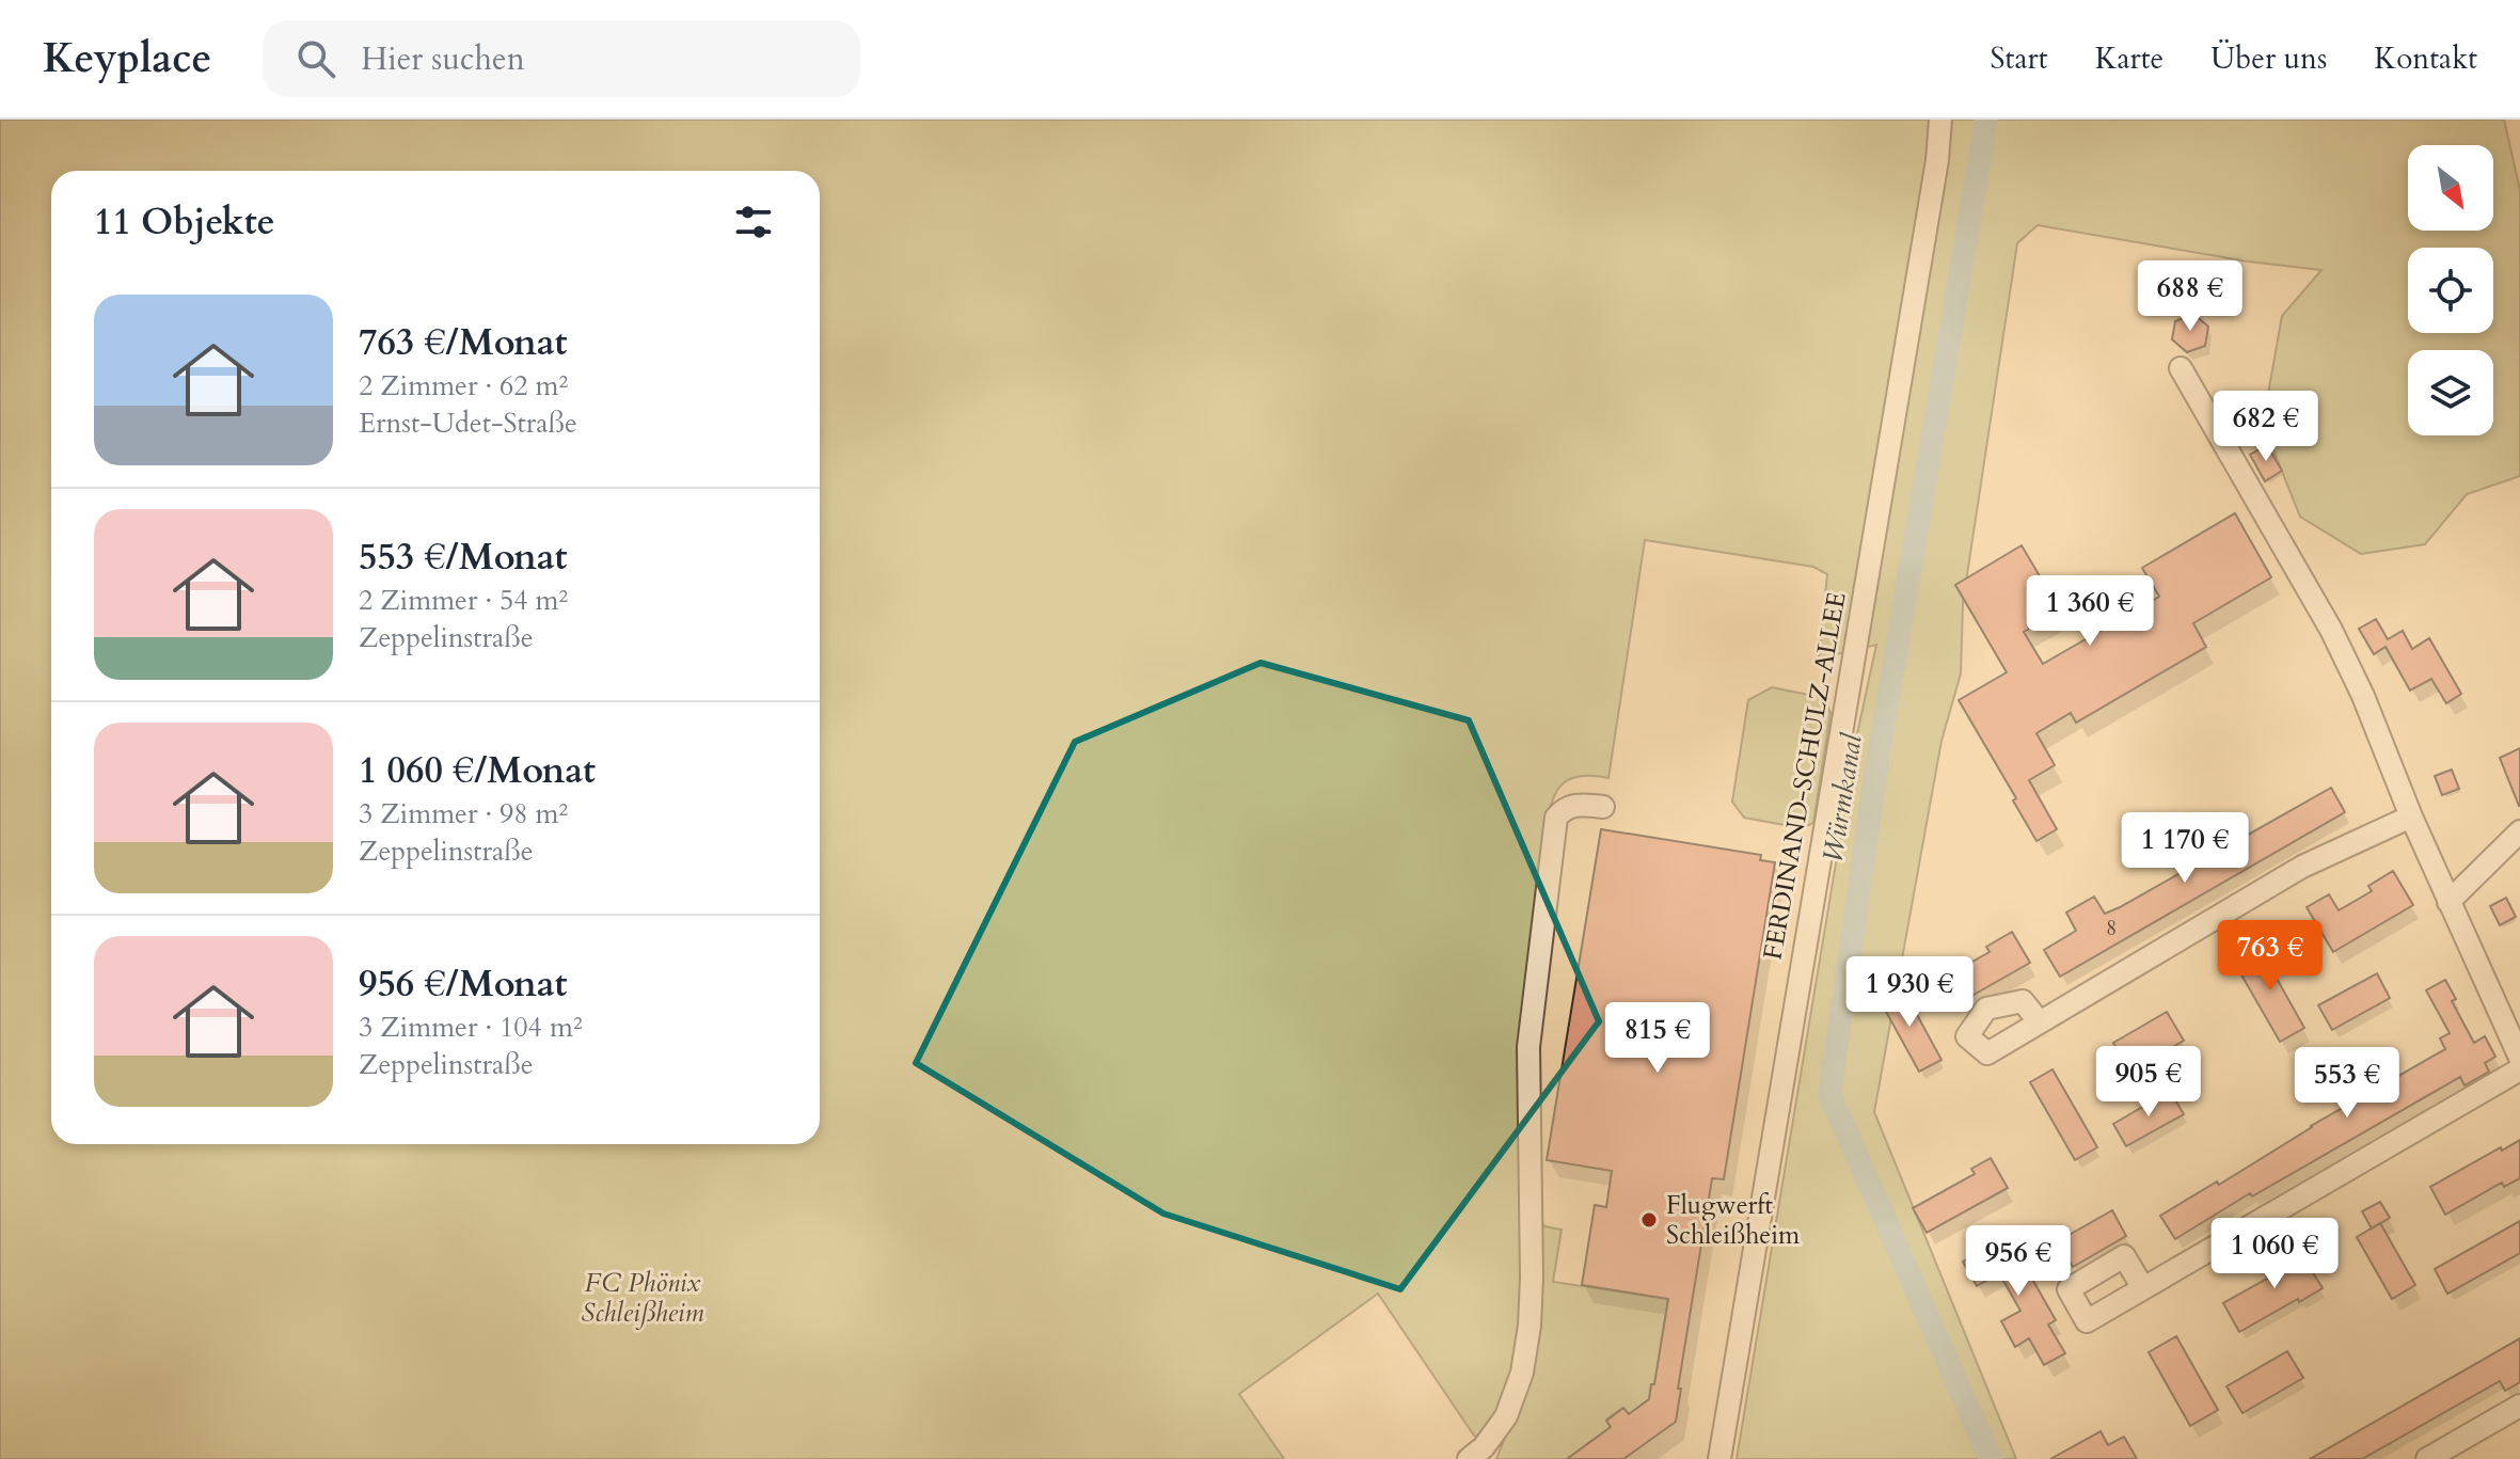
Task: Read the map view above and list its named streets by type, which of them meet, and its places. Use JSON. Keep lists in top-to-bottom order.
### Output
{
  "streets": {
    "street": ["FERDINAND-SCHULZ-ALLEE"]
  },
  "water": ["Würmkanal"],
  "parks": ["FC Phönix Schleißheim"],
  "places": ["Flugwerft Schleißheim"],
  "house_numbers": ["8"],
  "north": "bottom right",
  "page": {
    "header": "Keyplace",
    "search": "Hier suchen",
    "nav": [
      "Start",
      "Karte",
      "Über uns",
      "Kontakt"
    ],
    "heading": "11 Objekte",
    "price": [
      "688 €",
      "682 €",
      "1 360 €",
      "1 170 €",
      "763 €",
      "1 930 €",
      "815 €",
      "905 €",
      "553 €",
      "1 060 €",
      "956 €"
    ],
    "list": [
      {
        "name": "763 €/Monat",
        "note": "2 Zimmer · 62 m² · Ernst-Udet-Straße"
      },
      {
        "name": "553 €/Monat",
        "note": "2 Zimmer · 54 m² · Zeppelinstraße"
      },
      {
        "name": "1 060 €/Monat",
        "note": "3 Zimmer · 98 m² · Zeppelinstraße"
      },
      {
        "name": "956 €/Monat",
        "note": "3 Zimmer · 104 m² · Zeppelinstraße"
      }
    ]
  }
}
